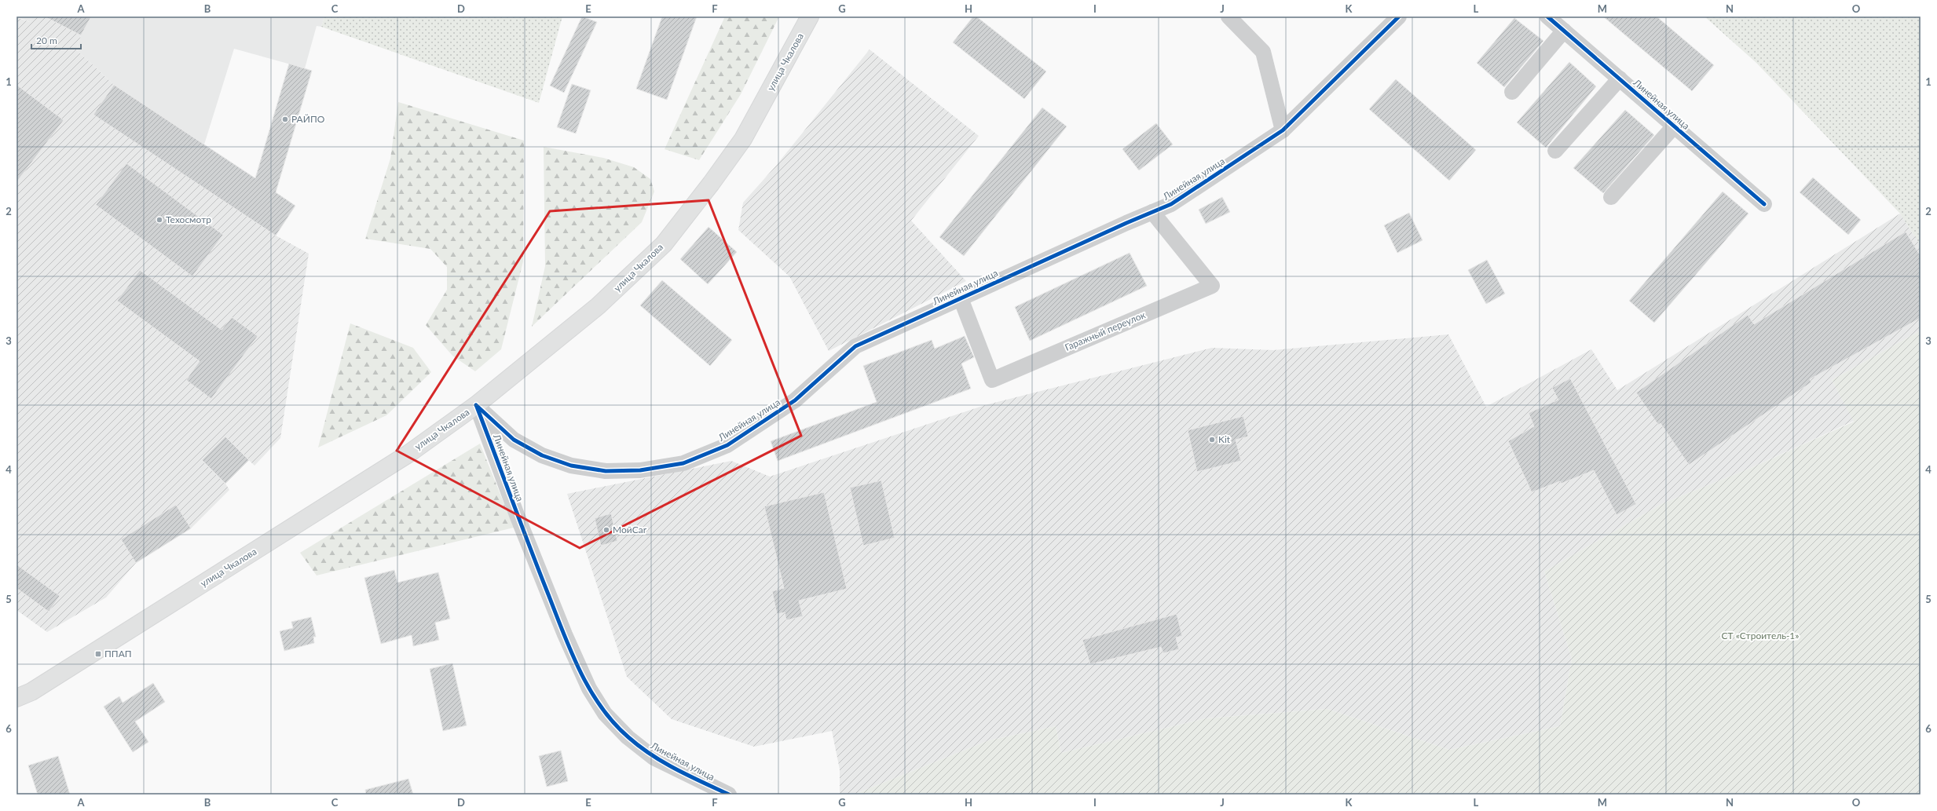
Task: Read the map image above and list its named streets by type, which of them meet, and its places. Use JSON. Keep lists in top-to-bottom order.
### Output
{
  "streets": {
    "main road": ["улица Чкалова"],
    "street": ["Линейная улица", "Гаражный переулок"]
  },
  "crossings": [
    ["улица Чкалова", "Линейная улица"],
    ["Линейная улица", "Гаражный переулок"]
  ],
  "parks": ["СТ «Строитель-1»"],
  "places": {
    "other": [
      "РАЙПО",
      "Техосмотр",
      "Kit",
      "МойCar"
    ],
    "transit": ["ППАП"]
  },
  "scale_bar": "20 m",
  "grid": {
    "columns": [
      "A",
      "B",
      "C",
      "D",
      "E",
      "F",
      "G",
      "H",
      "I",
      "J",
      "K",
      "L",
      "M",
      "N",
      "O"
    ],
    "rows": [
      "1",
      "2",
      "3",
      "4",
      "5",
      "6"
    ]
  }
}
